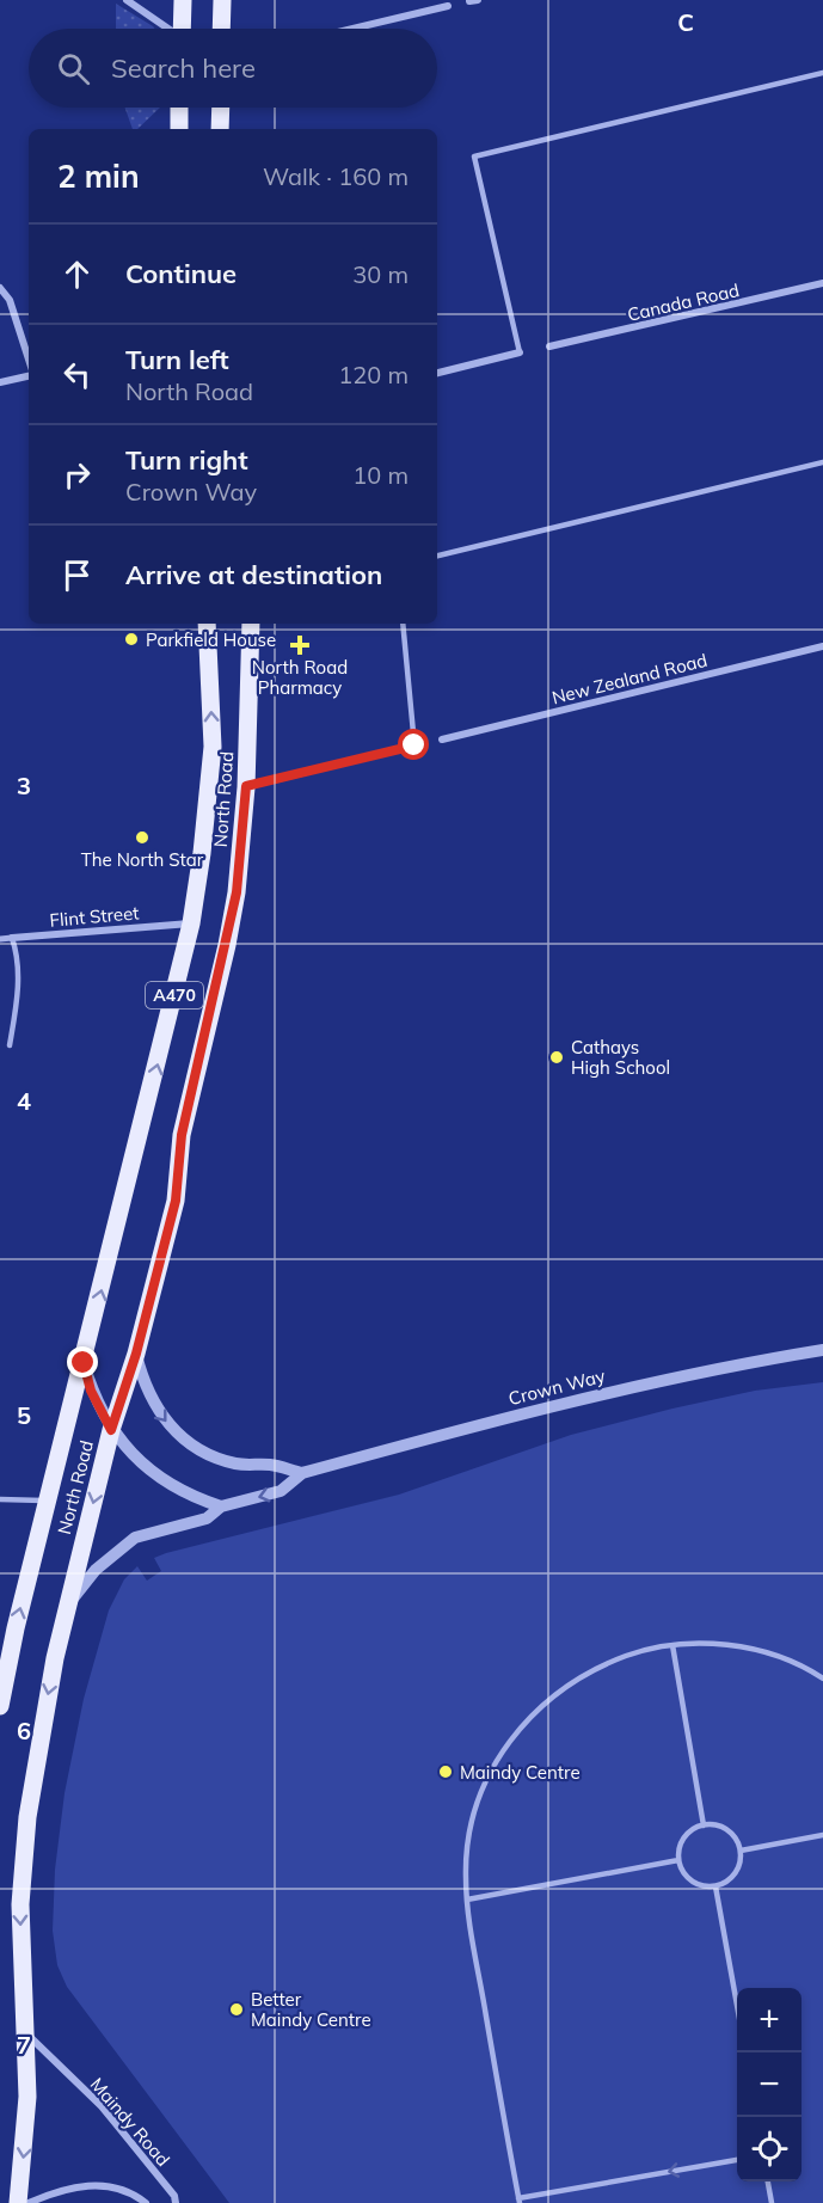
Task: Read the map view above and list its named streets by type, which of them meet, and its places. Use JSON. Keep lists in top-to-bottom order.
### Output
{
  "streets": {
    "main road": ["North Road", "A470"],
    "street": [
      "Canada Road",
      "New Zealand Road",
      "Flint Street",
      "Crown Way",
      "Maindy Road"
    ]
  },
  "crossings": [
    ["North Road", "Flint Street"],
    ["North Road", "Crown Way"],
    ["North Road", "Maindy Road"]
  ],
  "places": {
    "other": [
      "Parkfield House",
      "The North Star",
      "Cathays High School",
      "Maindy Centre",
      "Better Maindy Centre"
    ],
    "health": ["North Road Pharmacy"]
  },
  "page": {
    "search": "Search here",
    "heading": ["2 min", "Walk · 160 m"],
    "list": [
      ["Continue", "30 m"],
      ["Turn left", "North Road", "120 m"],
      ["Turn right", "Crown Way", "10 m"],
      "Arrive at destination"
    ],
    "map_buttons": ["+", "−"]
  },
  "grid": {
    "columns": ["C"],
    "rows": [
      "3",
      "4",
      "5",
      "6",
      "7"
    ]
  }
}
